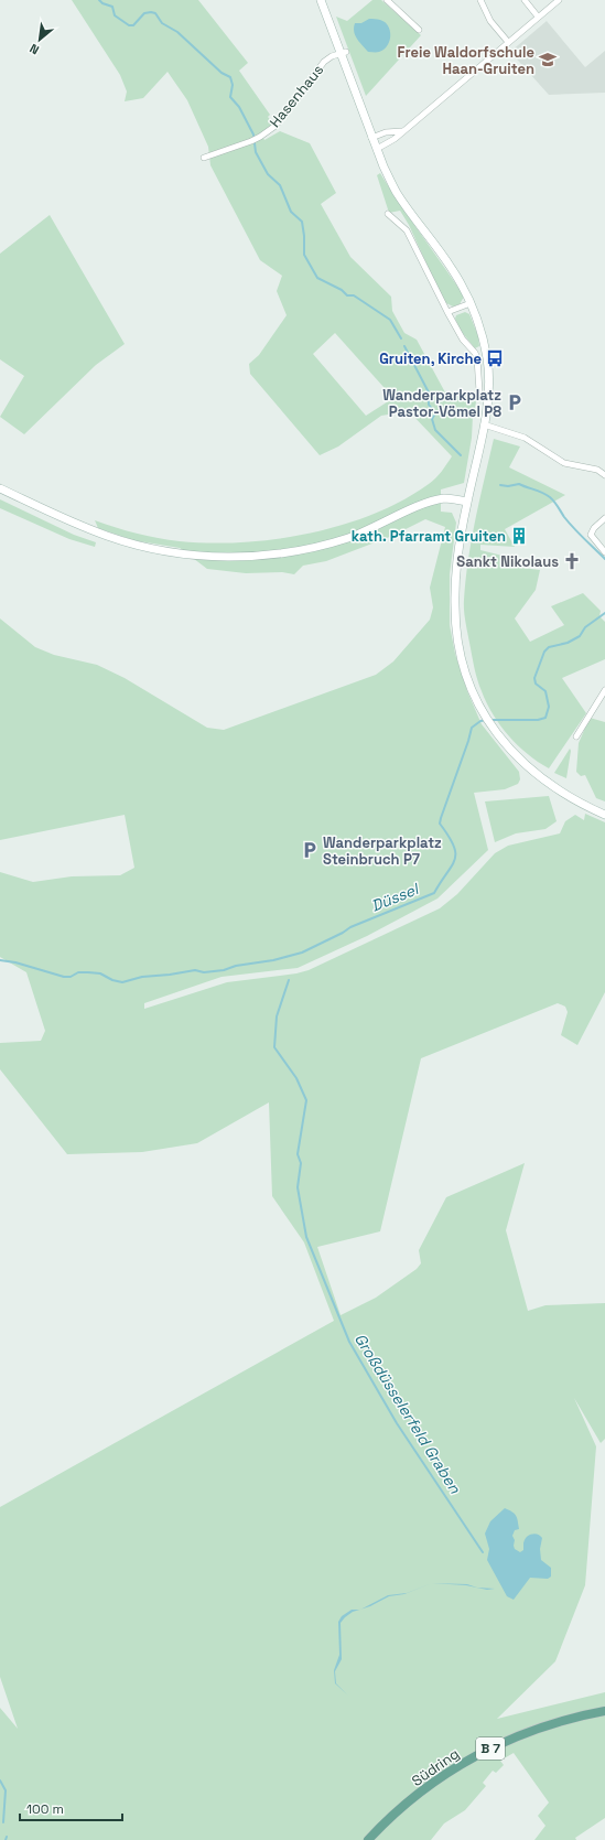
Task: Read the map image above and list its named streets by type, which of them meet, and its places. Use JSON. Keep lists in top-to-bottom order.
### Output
{
  "streets": {
    "main road": ["B 7", "Südring"],
    "street": ["Hasenhaus"]
  },
  "water": ["Düssel", "Großdüsselerfeld Graben"],
  "places": {
    "school or university": ["Freie Waldorfschule Haan-Gruiten"],
    "bus stop": ["Gruiten, Kirche"],
    "parking": ["Wanderparkplatz Pastor-Vömel P8", "Wanderparkplatz Steinbruch P7"],
    "building": ["kath. Pfarramt Gruiten"],
    "church": ["Sankt Nikolaus"]
  },
  "scale_bar": "100 m",
  "north": "bottom left"
}
